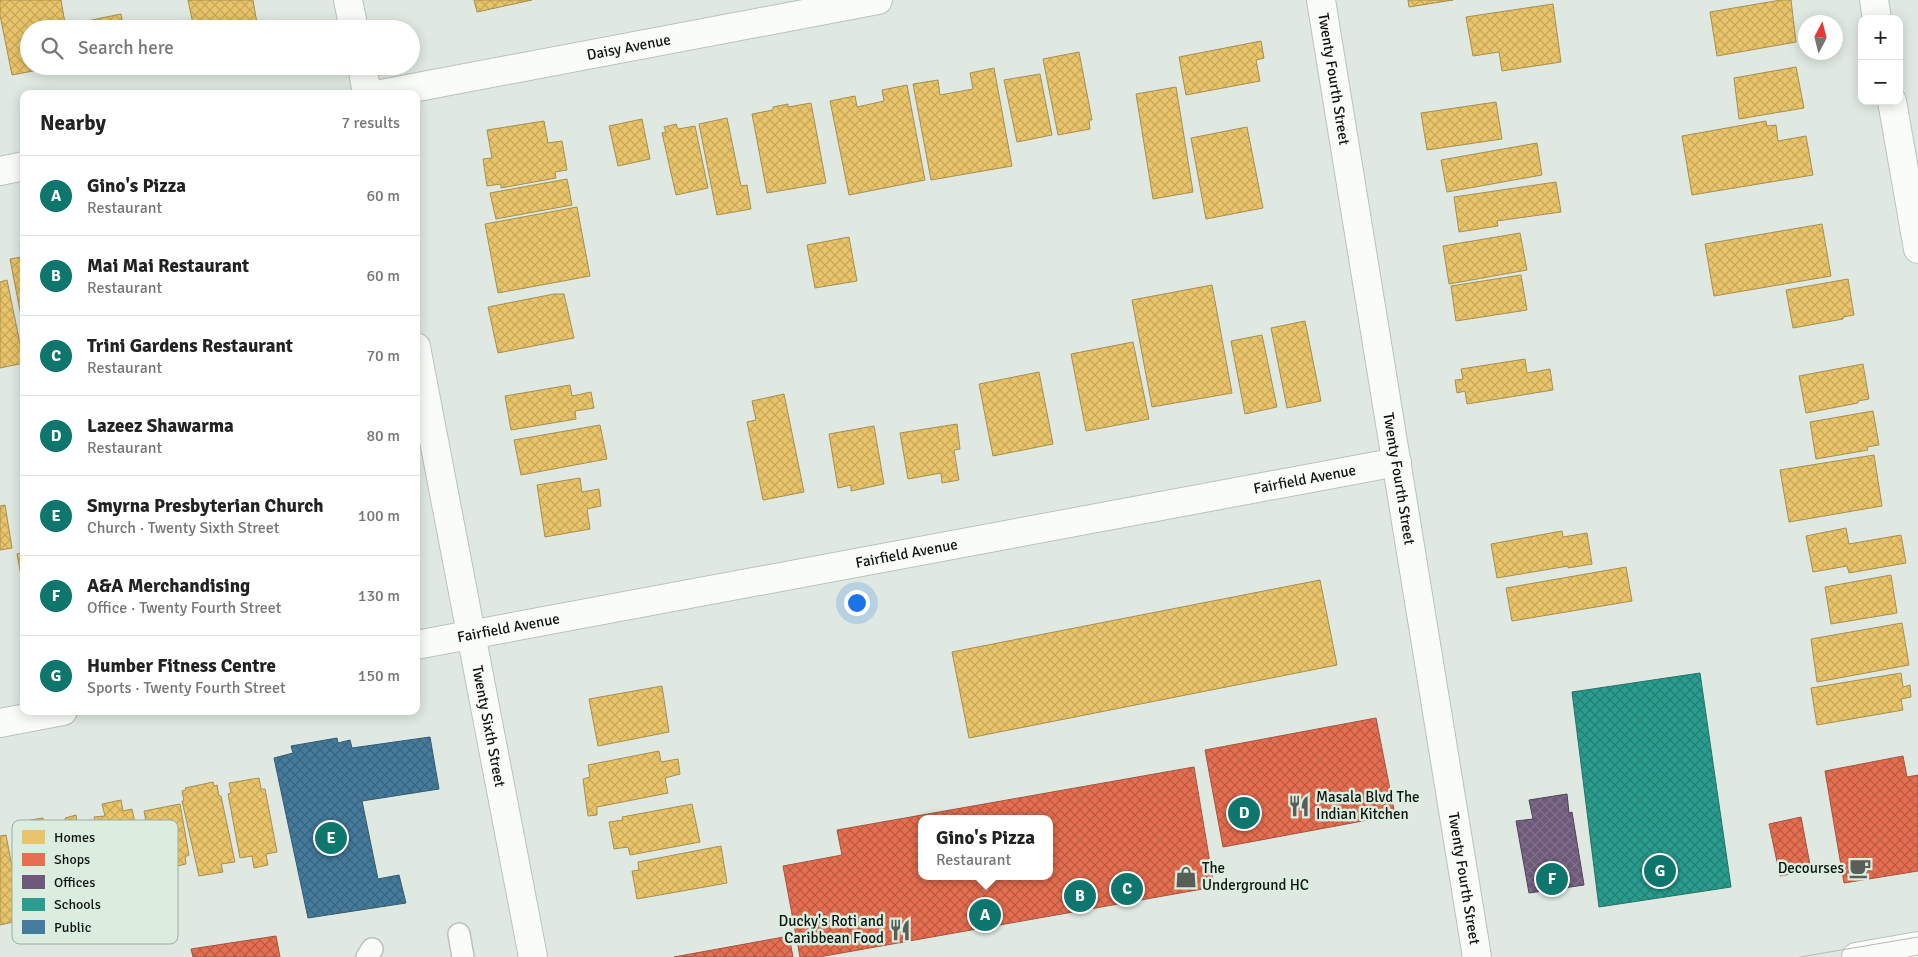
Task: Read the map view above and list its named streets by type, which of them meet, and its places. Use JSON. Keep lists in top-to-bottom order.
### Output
{
  "streets": {
    "street": [
      "Daisy Avenue",
      "Twenty Fourth Street",
      "Fairfield Avenue",
      "Twenty Sixth Street"
    ]
  },
  "crossings": [
    ["Twenty Fourth Street", "Fairfield Avenue"],
    ["Fairfield Avenue", "Twenty Sixth Street"]
  ],
  "places": {
    "restaurant": ["Masala Blvd The Indian Kitchen", "Ducky's Roti and Caribbean Food"],
    "cafe": ["Decourses"],
    "shop": ["The Underground HC"]
  },
  "legend": [
    "Homes",
    "Shops",
    "Offices",
    "Schools",
    "Public"
  ],
  "north": "top",
  "page": {
    "map_buttons": ["+", "−"],
    "search": "Search here",
    "heading": ["Nearby", "7 results"],
    "list": [
      {
        "mark": "A",
        "name": "Gino's Pizza",
        "note": "Restaurant",
        "value": "60 m"
      },
      {
        "mark": "B",
        "name": "Mai Mai Restaurant",
        "note": "Restaurant",
        "value": "60 m"
      },
      {
        "mark": "C",
        "name": "Trini Gardens Restaurant",
        "note": "Restaurant",
        "value": "70 m"
      },
      {
        "mark": "D",
        "name": "Lazeez Shawarma",
        "note": "Restaurant",
        "value": "80 m"
      },
      {
        "mark": "E",
        "name": "Smyrna Presbyterian Church",
        "note": "Church · Twenty Sixth Street",
        "value": "100 m"
      },
      {
        "mark": "F",
        "name": "A&A Merchandising",
        "note": "Office · Twenty Fourth Street",
        "value": "130 m"
      },
      {
        "mark": "G",
        "name": "Humber Fitness Centre",
        "note": "Sports · Twenty Fourth Street",
        "value": "150 m"
      }
    ],
    "pins": [
      "D",
      "E",
      "G",
      "F",
      "C",
      "B",
      "A"
    ],
    "popup": ["Gino's Pizza", "Restaurant"]
  }
}
